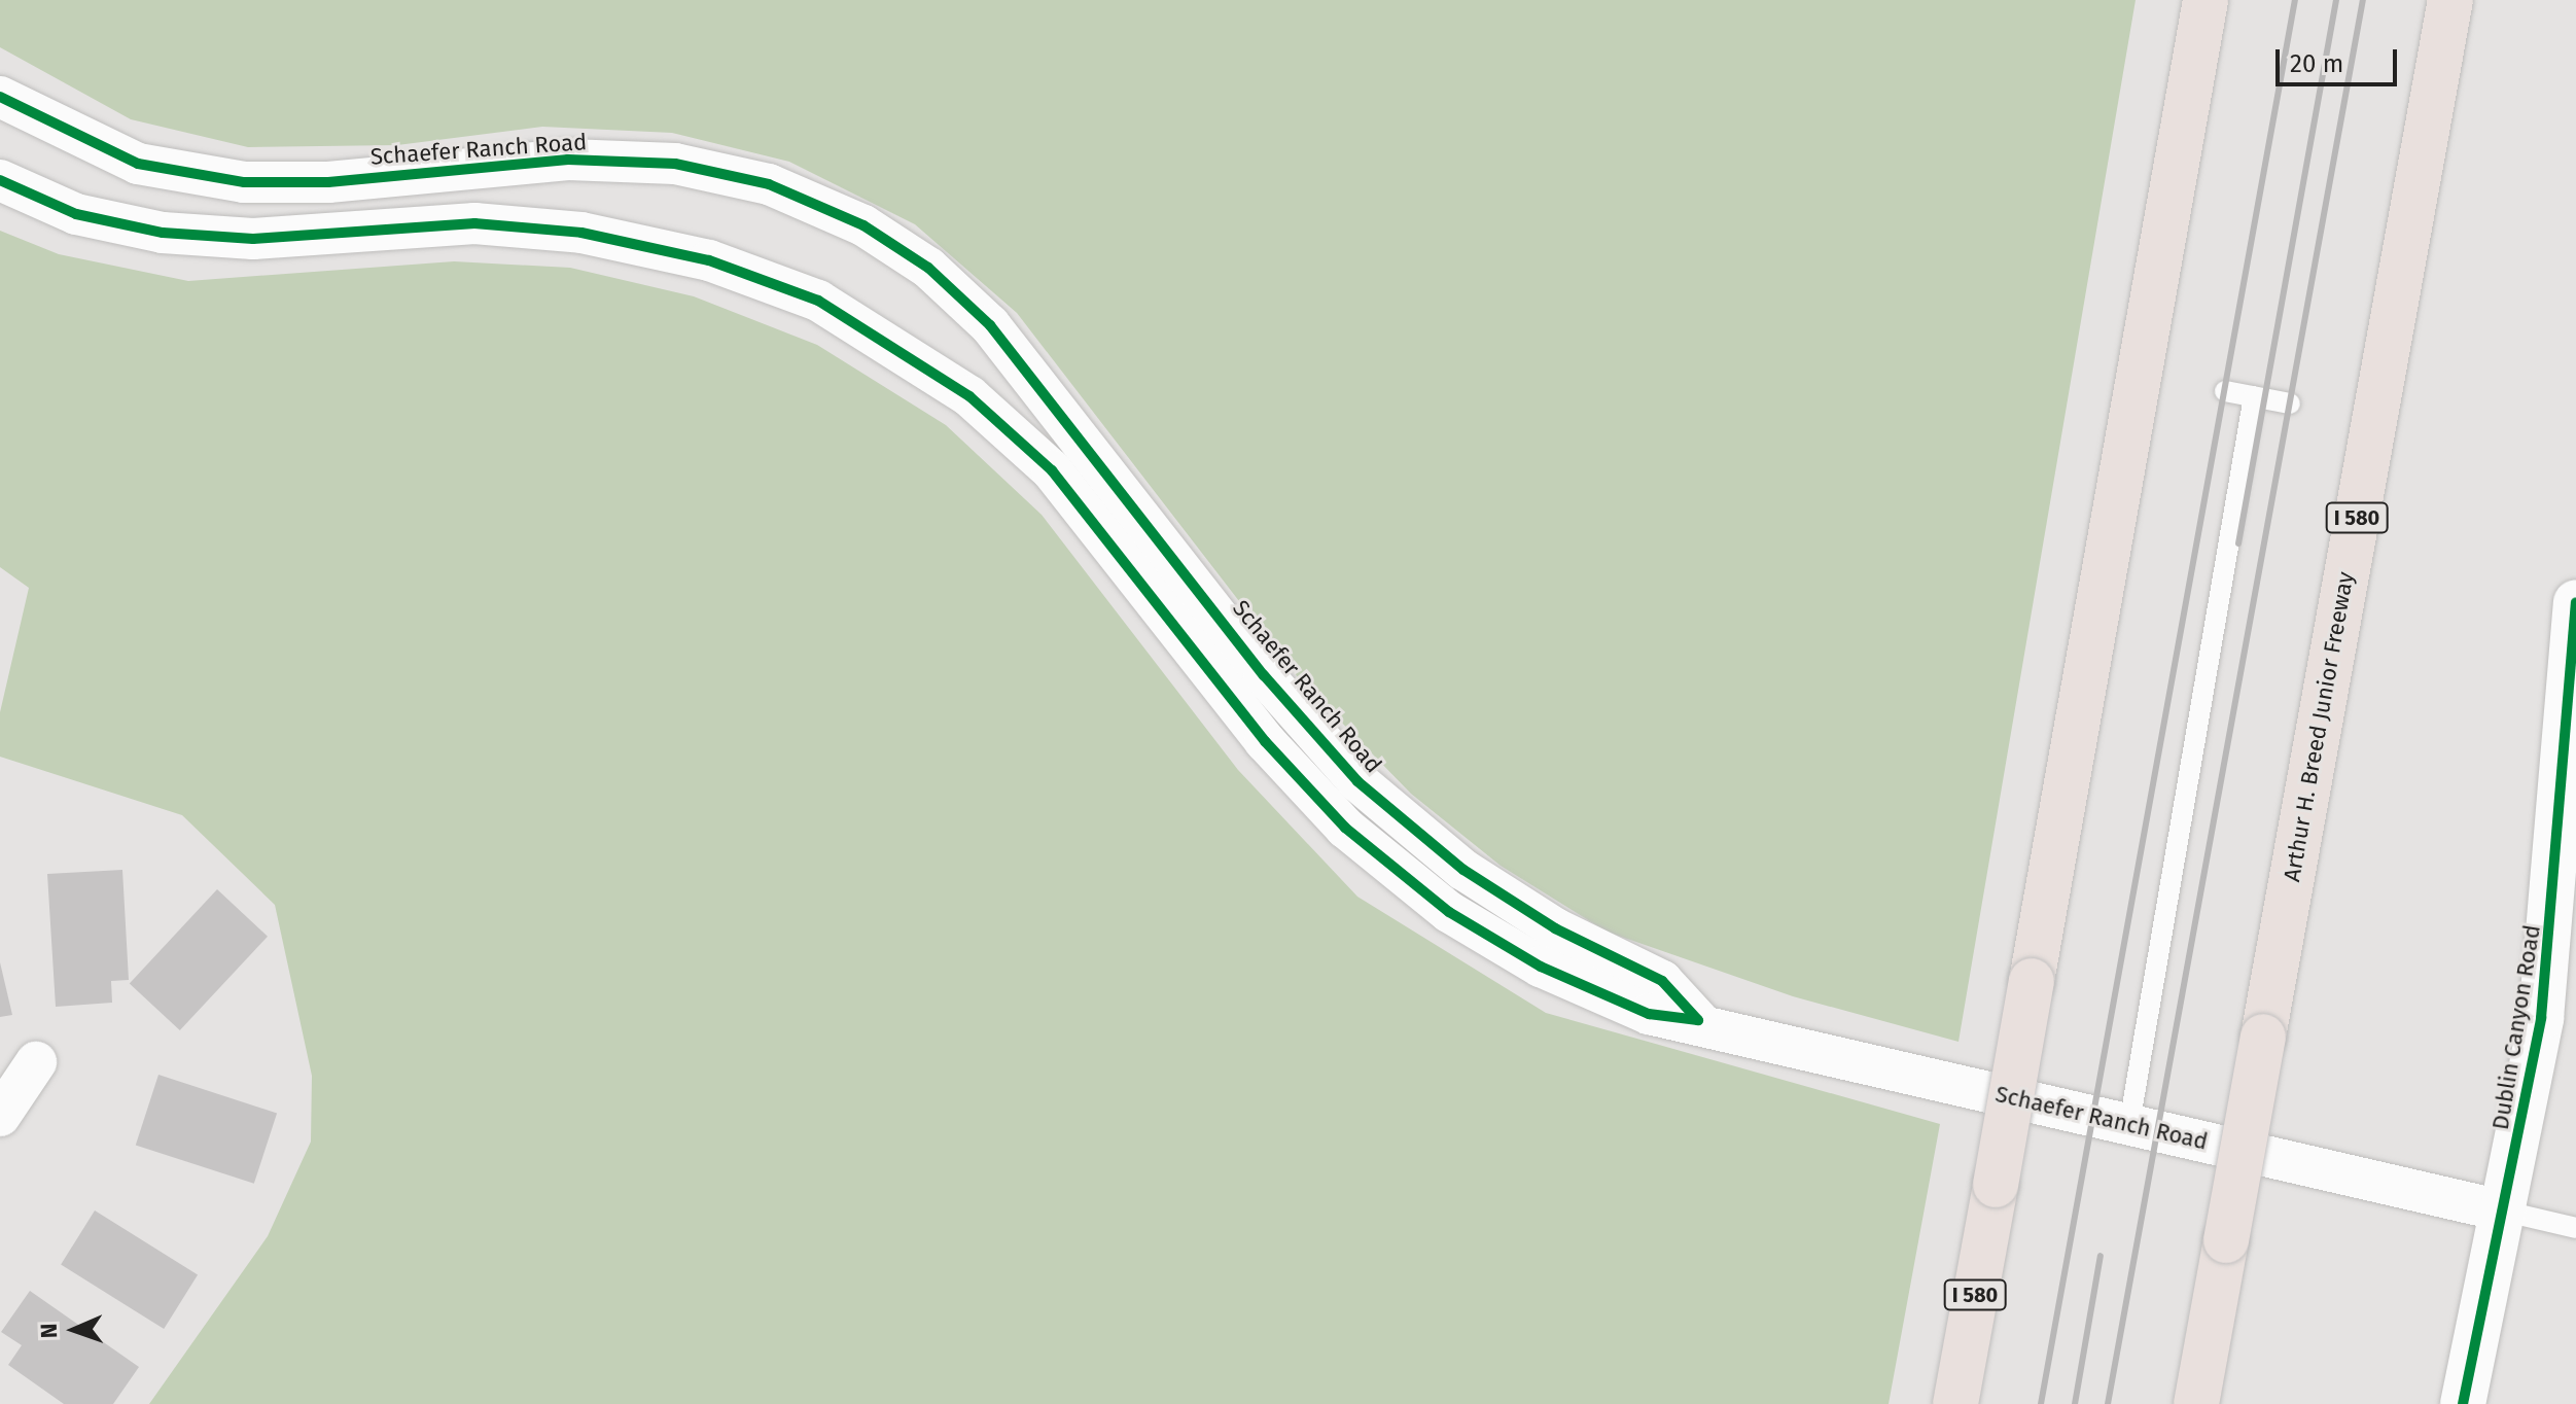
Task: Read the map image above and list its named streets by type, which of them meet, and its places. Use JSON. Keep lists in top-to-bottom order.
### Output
{
  "streets": {
    "highway": ["I 580", "Arthur H. Breed Junior Freeway"],
    "main road": ["Dublin Canyon Road"],
    "street": ["Schaefer Ranch Road"]
  },
  "crossings": [
    ["Schaefer Ranch Road", "Dublin Canyon Road"]
  ],
  "scale_bar": "20 m",
  "north": "left"
}
